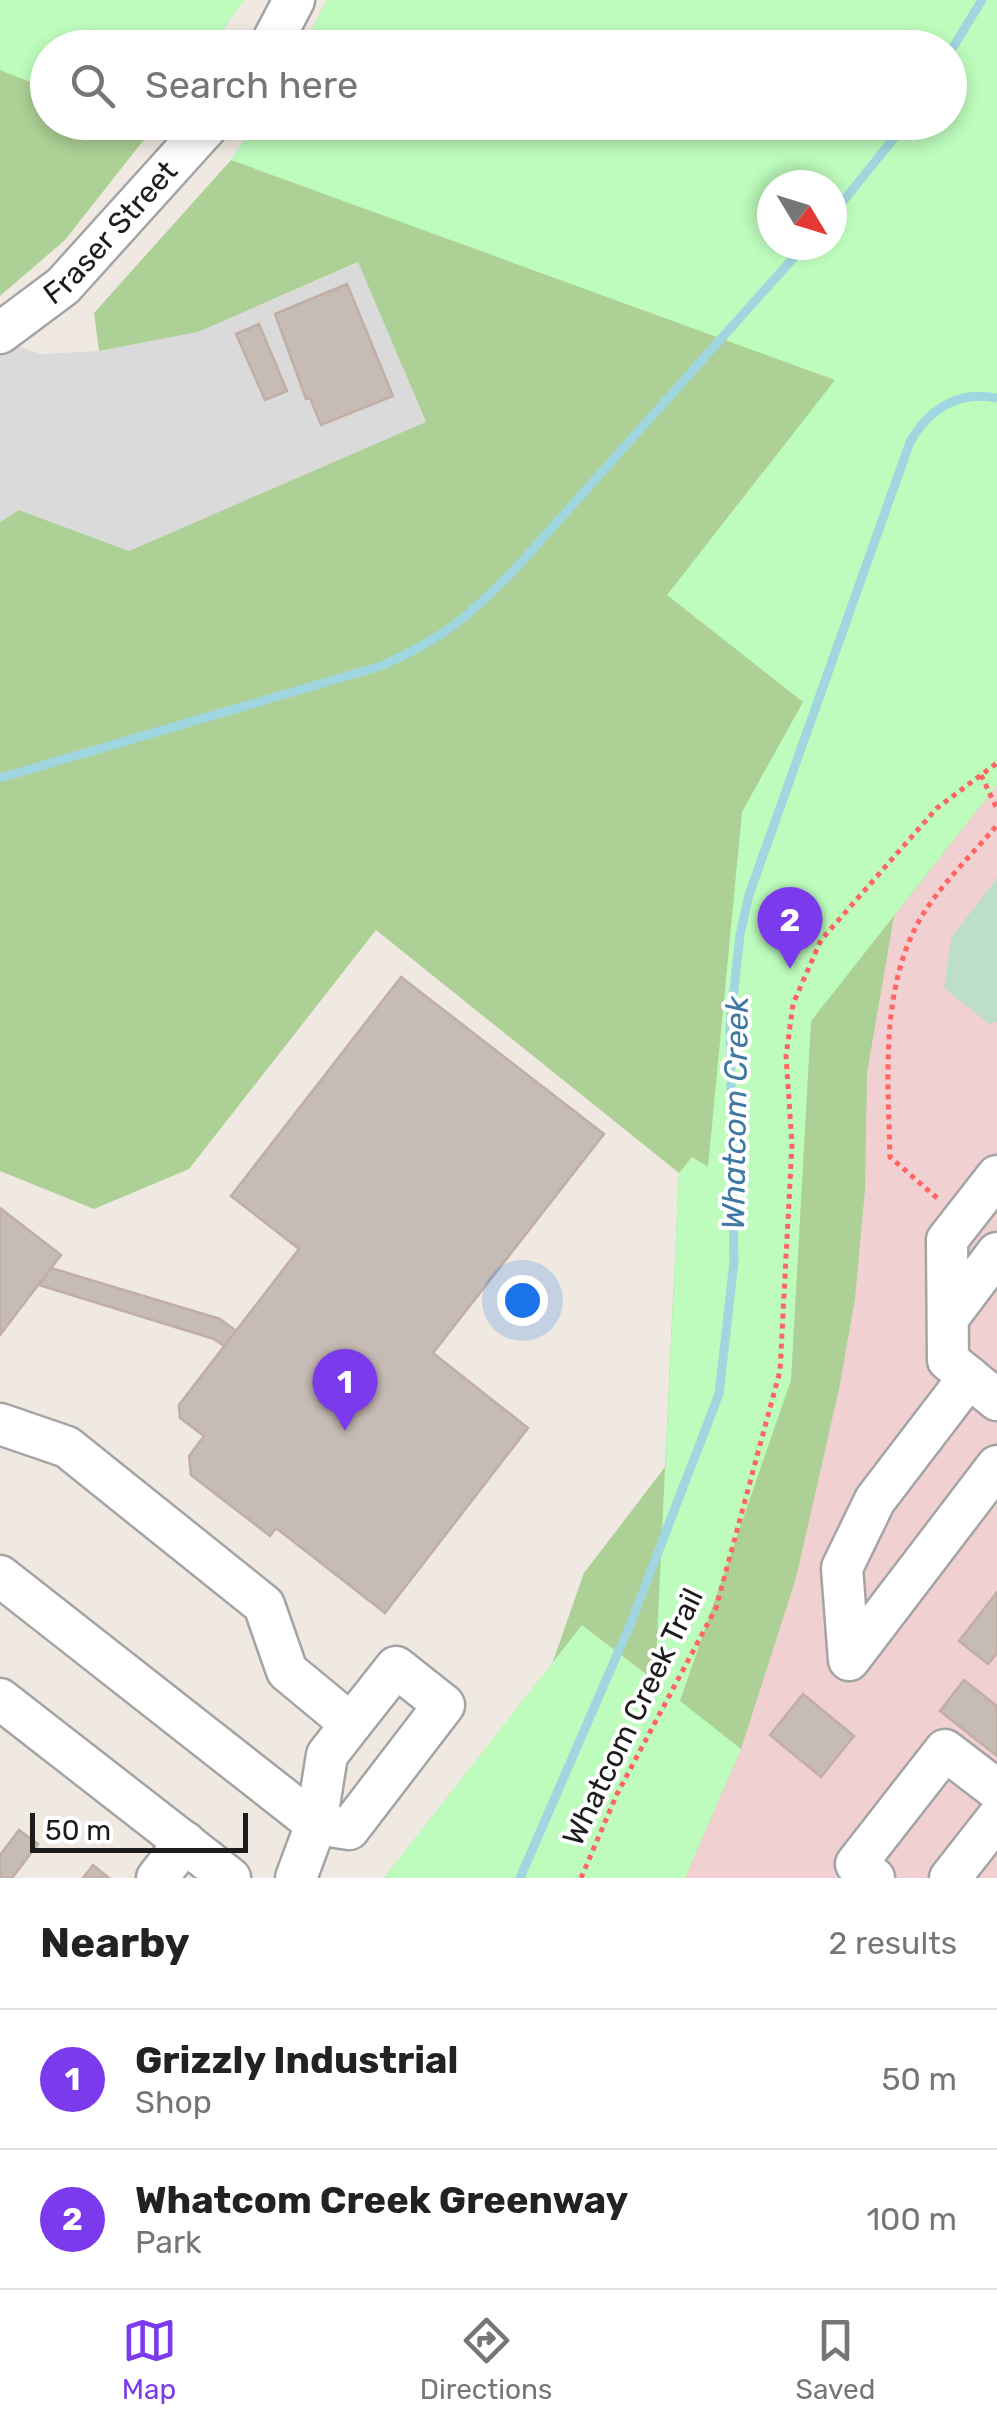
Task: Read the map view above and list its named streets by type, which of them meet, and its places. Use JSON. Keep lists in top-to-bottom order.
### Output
{
  "streets": {
    "street": ["Fraser Street"],
    "path": ["Whatcom Creek Trail"]
  },
  "water": ["Whatcom Creek"],
  "scale_bar": "50 m",
  "north": "bottom right",
  "page": {
    "search": "Search here",
    "pins": ["2", "1"],
    "scale": "50 m",
    "heading": ["Nearby", "2 results"],
    "list": [
      {
        "mark": "1",
        "name": "Grizzly Industrial",
        "note": "Shop",
        "value": "50 m"
      },
      {
        "mark": "2",
        "name": "Whatcom Creek Greenway",
        "note": "Park",
        "value": "100 m"
      }
    ],
    "nav": ["Map", "Directions", "Saved"]
  }
}
